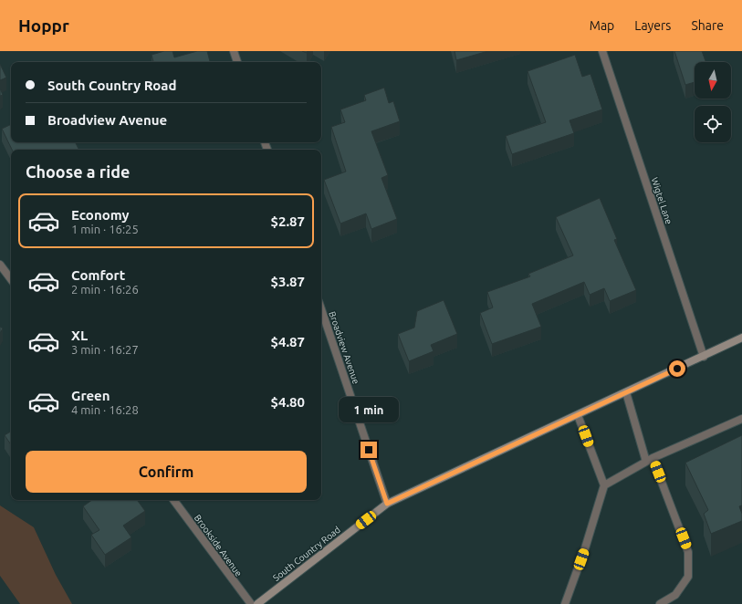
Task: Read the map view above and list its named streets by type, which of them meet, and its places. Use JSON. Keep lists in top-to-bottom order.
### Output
{
  "streets": {
    "main road": ["South Country Road"],
    "street": ["Wigtel Lane", "Broadview Avenue", "Brookside Avenue"]
  },
  "crossings": [
    ["Wigtel Lane", "South Country Road"],
    ["Broadview Avenue", "South Country Road"]
  ],
  "north": "bottom",
  "page": {
    "header": "Hoppr",
    "nav": ["Map", "Layers", "Share"],
    "banner": ["South Country Road", "Broadview Avenue"],
    "heading": "Choose a ride",
    "list": [
      {
        "name": "Economy",
        "note": "1 min · 16:25",
        "value": "$2.87"
      },
      {
        "name": "Comfort",
        "note": "2 min · 16:26",
        "value": "$3.87"
      },
      {
        "name": "XL",
        "note": "3 min · 16:27",
        "value": "$4.87"
      },
      {
        "name": "Green",
        "note": "4 min · 16:28",
        "value": "$4.80"
      }
    ],
    "bubble": "1 min",
    "buttons": "Confirm"
  }
}
